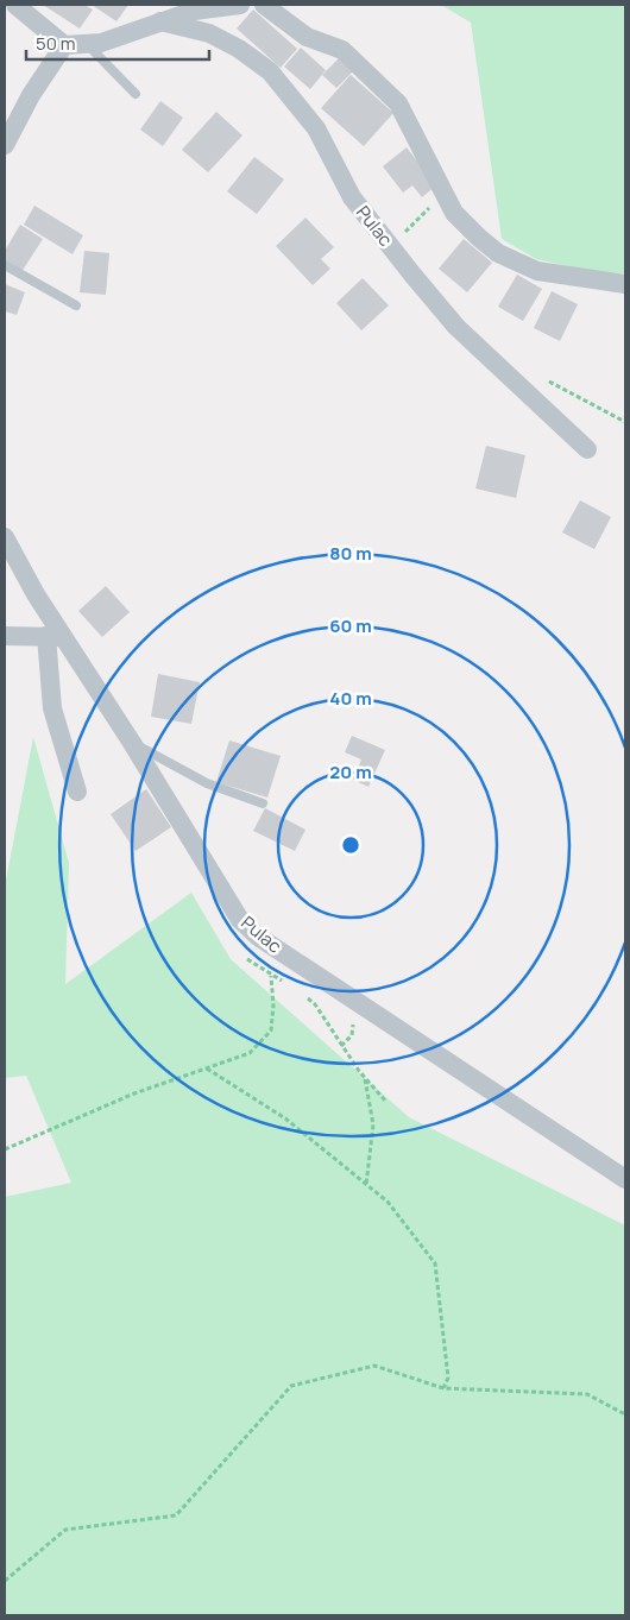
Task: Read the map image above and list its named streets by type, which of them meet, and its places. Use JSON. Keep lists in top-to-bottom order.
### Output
{
  "streets": {
    "street": ["Pulac"]
  },
  "scale_bar": "50 m",
  "rings": [
    "80 m",
    "60 m",
    "40 m",
    "20 m"
  ]
}
